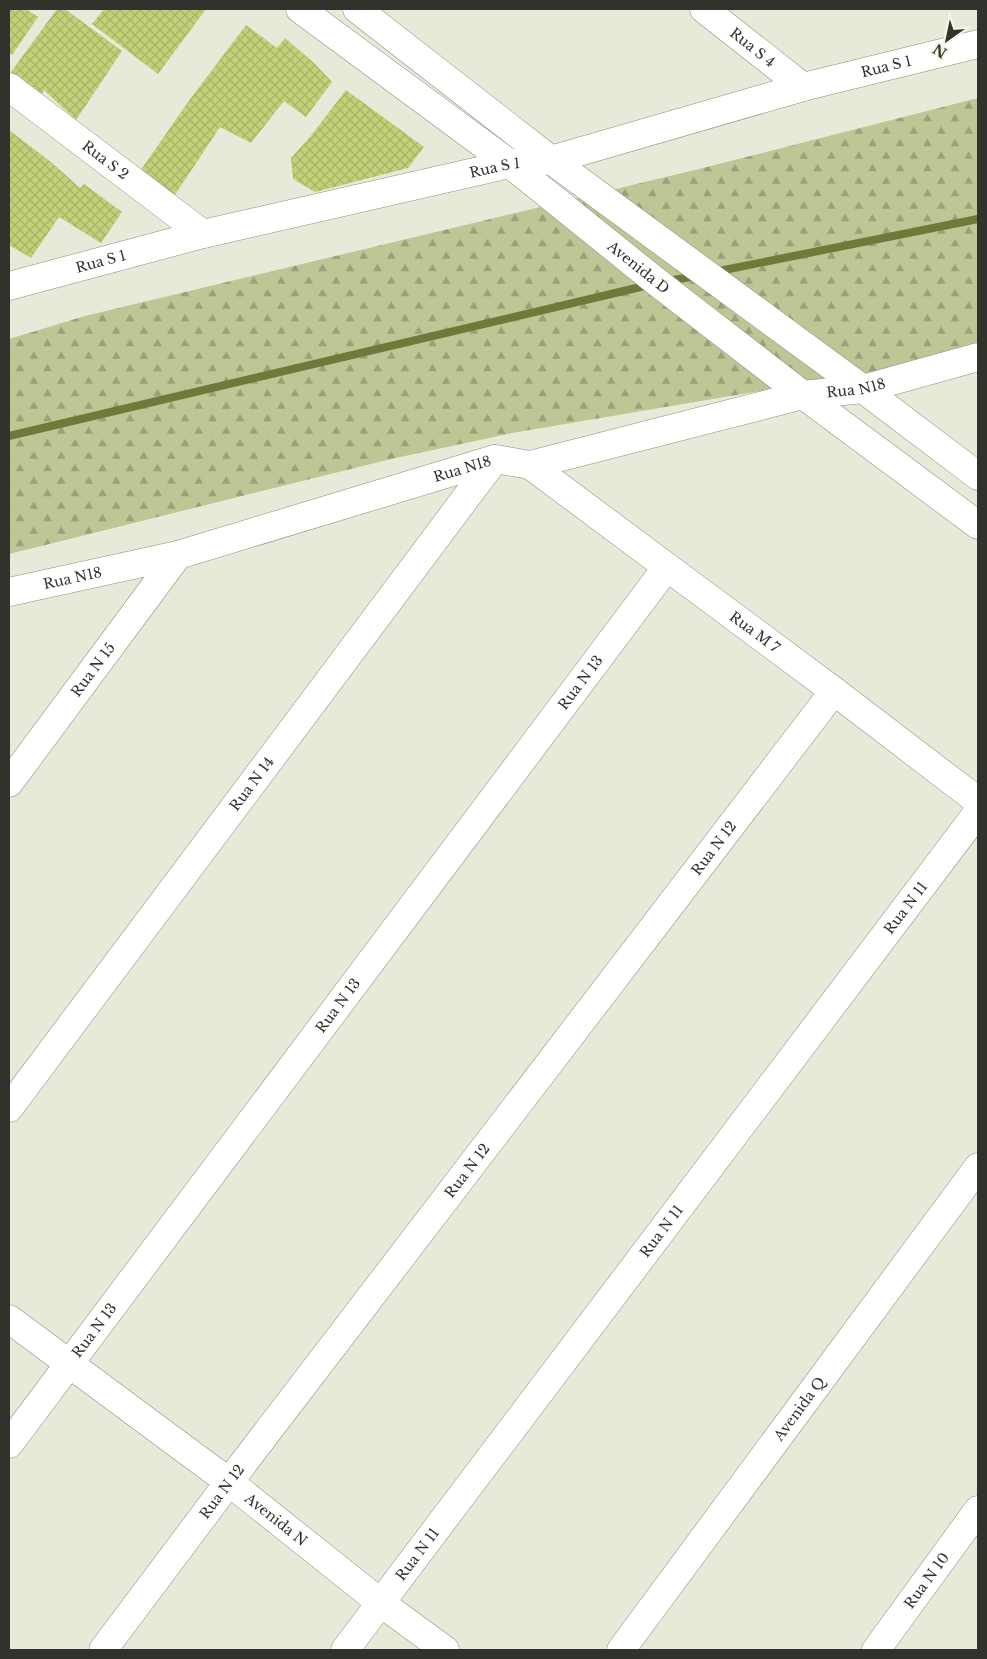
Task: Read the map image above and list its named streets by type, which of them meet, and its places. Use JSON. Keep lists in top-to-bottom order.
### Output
{
  "streets": {
    "street": [
      "Rua S 4",
      "Rua S 1",
      "Rua S 2",
      "Avenida D",
      "Rua N18",
      "Rua M 7",
      "Rua N 15",
      "Rua N 13",
      "Rua N 14",
      "Rua N 12",
      "Rua N 11",
      "Avenida Q",
      "Avenida N",
      "Rua N 10"
    ]
  },
  "crossings": [
    ["Rua S 4", "Rua S 1"],
    ["Rua S 1", "Rua S 2"],
    ["Rua S 1", "Avenida D"],
    ["Avenida D", "Rua N18"],
    ["Rua N18", "Rua M 7"],
    ["Rua N18", "Rua N 15"],
    ["Rua N18", "Rua N 14"],
    ["Rua M 7", "Rua N 13"],
    ["Rua M 7", "Rua N 12"],
    ["Rua N 13", "Avenida N"],
    ["Rua N 12", "Avenida N"],
    ["Rua N 11", "Avenida N"]
  ],
  "north": "bottom left"
}
